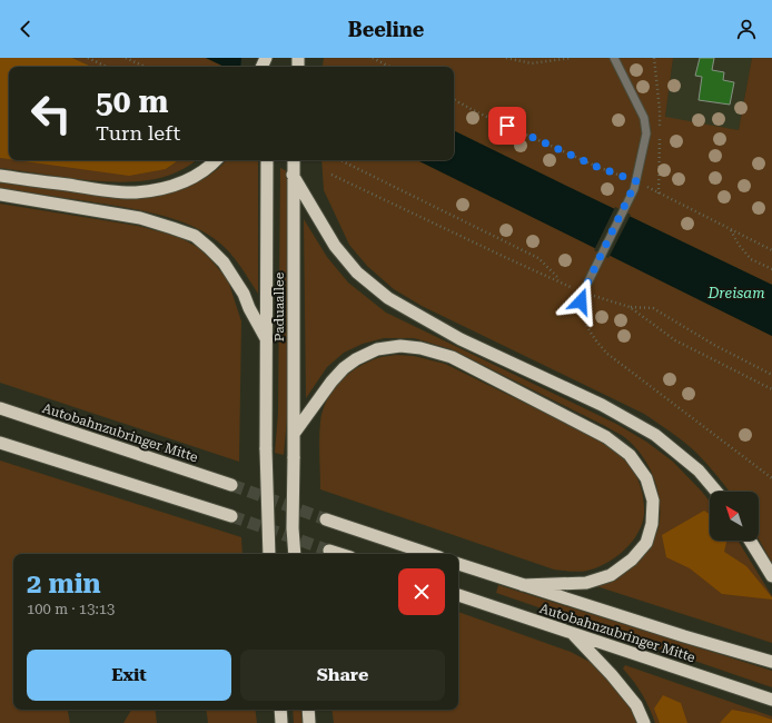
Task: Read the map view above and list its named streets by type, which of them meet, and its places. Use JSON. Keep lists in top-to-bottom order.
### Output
{
  "streets": {
    "highway": ["Paduaallee", "Autobahnzubringer Mitte"]
  },
  "water": ["Dreisam"],
  "north": "top left",
  "page": {
    "header": "Beeline",
    "turn": ["50 m", "Turn left"],
    "heading": ["2 min", "100 m · 13:13"],
    "buttons": ["Exit", "Share"]
  }
}
